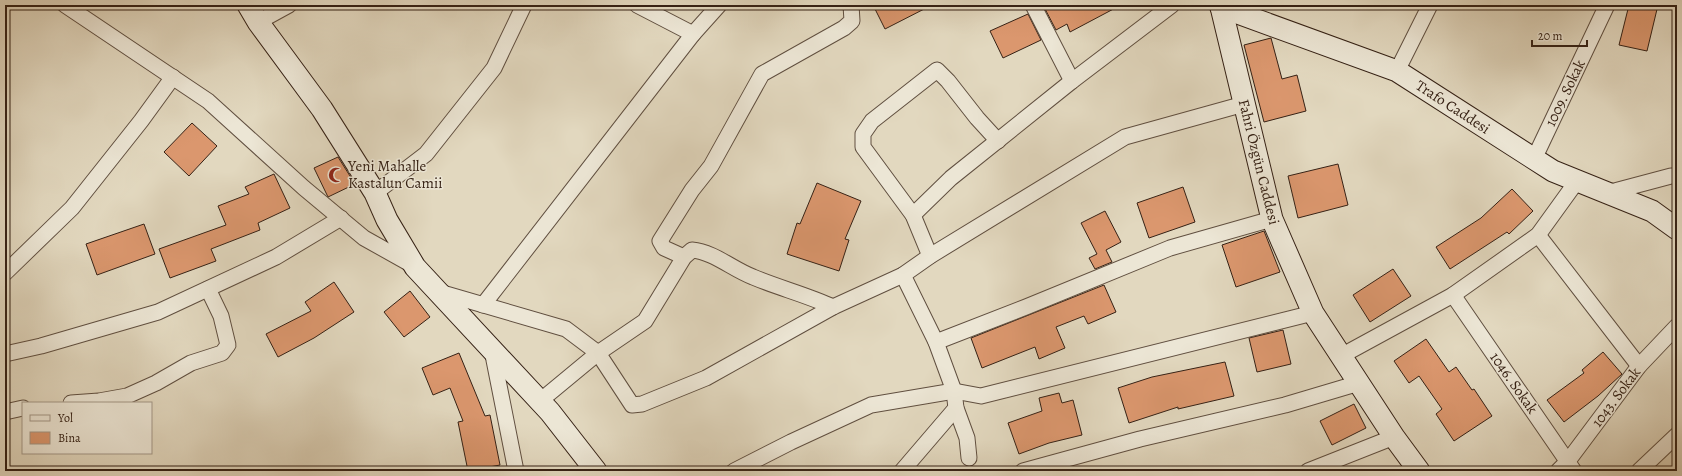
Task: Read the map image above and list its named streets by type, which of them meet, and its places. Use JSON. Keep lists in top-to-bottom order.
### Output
{
  "streets": {
    "street": [
      "1009. Sokak",
      "Trafo Caddesi",
      "Fahri Özgün Caddesi",
      "1046. Sokak",
      "1043. Sokak"
    ]
  },
  "crossings": [
    ["1009. Sokak", "Trafo Caddesi"],
    ["Trafo Caddesi", "Fahri Özgün Caddesi"],
    ["1046. Sokak", "1043. Sokak"]
  ],
  "places": {
    "mosque": ["Yeni Mahalle Kastalun Camii"]
  },
  "legend": ["Yol", "Bina"],
  "scale_bar": "20 m"
}
